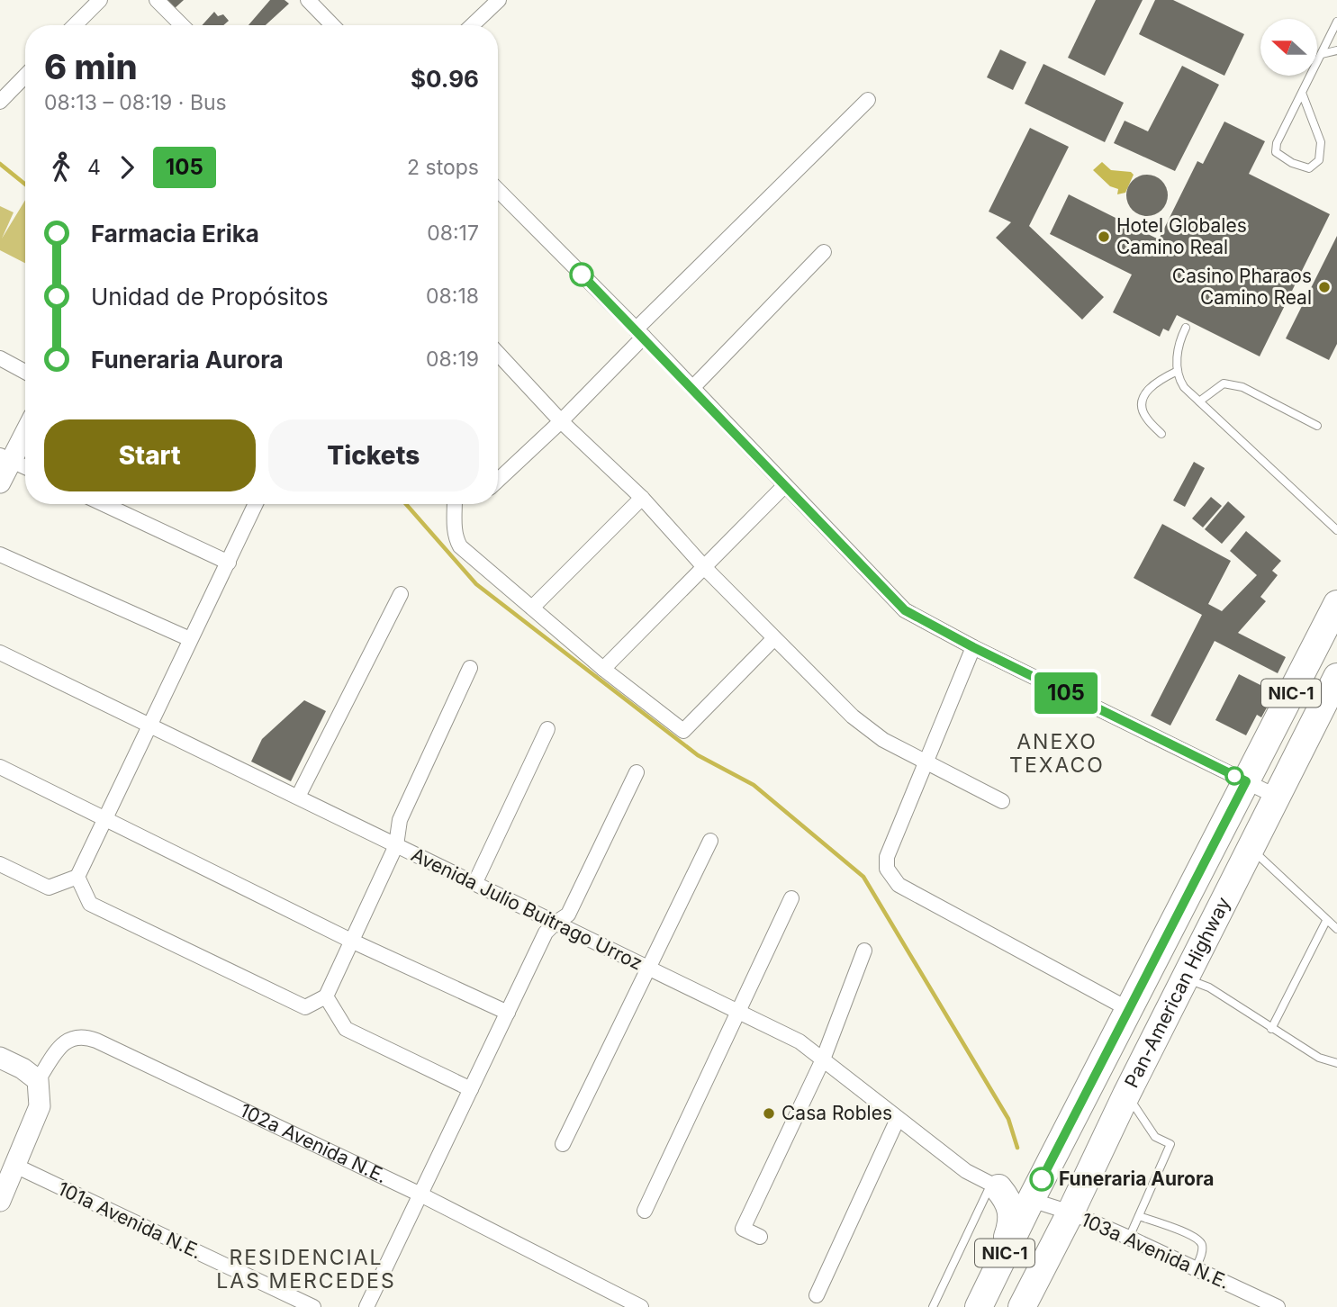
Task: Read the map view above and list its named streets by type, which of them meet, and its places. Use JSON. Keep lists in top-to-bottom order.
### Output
{
  "streets": {
    "highway": ["NIC-1", "Pan-American Highway"],
    "street": [
      "Avenida Julio Buitrago Urroz",
      "102a Avenida N.E.",
      "101a Avenida N.E.",
      "103a Avenida N.E."
    ]
  },
  "crossings": [
    ["Avenida Julio Buitrago Urroz", "Pan-American Highway"],
    ["Avenida Julio Buitrago Urroz", "103a Avenida N.E."],
    ["Pan-American Highway", "103a Avenida N.E."]
  ],
  "districts": ["ANEXO TEXACO", "RESIDENCIAL LAS MERCEDES"],
  "places": [
    "Hotel Globales Camino Real",
    "Casino Pharaos Camino Real",
    "Casa Robles",
    "Funeraria Aurora"
  ],
  "lines": ["bus line 105"],
  "north": "left",
  "page": {
    "on_map": "105",
    "heading": ["6 min", "08:13 – 08:19 · Bus", "$0.96"],
    "legs": ["4", "105", "2 stops"],
    "list": [
      {
        "name": "Farmacia Erika",
        "value": "08:17"
      },
      {
        "name": "Unidad de Propósitos",
        "value": "08:18"
      },
      {
        "name": "Funeraria Aurora",
        "value": "08:19"
      }
    ],
    "buttons": ["Start", "Tickets"]
  }
}
